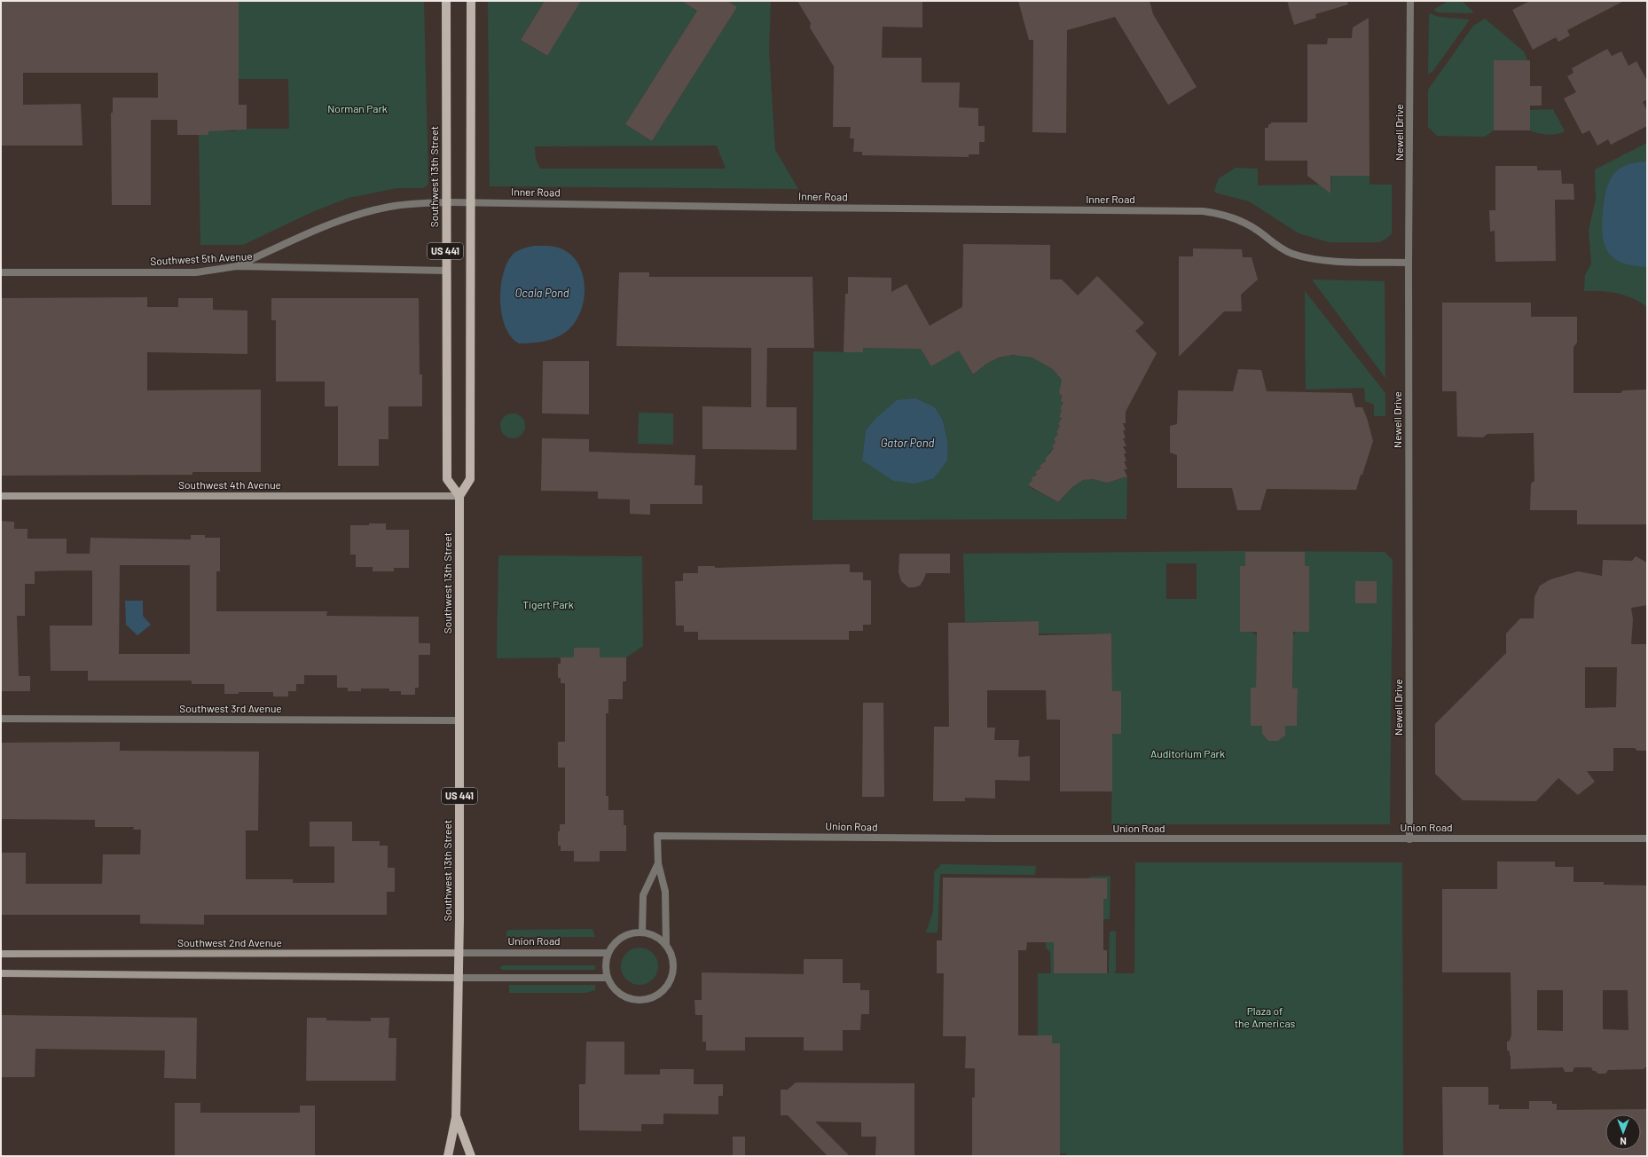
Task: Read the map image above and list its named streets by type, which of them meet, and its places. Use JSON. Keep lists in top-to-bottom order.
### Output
{
  "streets": {
    "main road": ["Southwest 13th Street", "US 441"],
    "street": [
      "Newell Drive",
      "Inner Road",
      "Southwest 5th Avenue",
      "Southwest 4th Avenue",
      "Southwest 3rd Avenue",
      "Union Road",
      "Southwest 2nd Avenue"
    ]
  },
  "crossings": [
    ["Newell Drive", "Inner Road"],
    ["Newell Drive", "Union Road"],
    ["Southwest 13th Street", "Inner Road"],
    ["Southwest 13th Street", "US 441"],
    ["Southwest 13th Street", "Southwest 5th Avenue"],
    ["Southwest 13th Street", "Southwest 4th Avenue"],
    ["Southwest 13th Street", "Southwest 3rd Avenue"],
    ["Southwest 13th Street", "Union Road"],
    ["Southwest 13th Street", "Southwest 2nd Avenue"],
    ["Inner Road", "US 441"],
    ["Inner Road", "Southwest 5th Avenue"],
    ["US 441", "Southwest 4th Avenue"],
    ["Union Road", "Southwest 2nd Avenue"]
  ],
  "water": ["Ocala Pond", "Gator Pond"],
  "parks": [
    "Norman Park",
    "Tigert Park",
    "Auditorium Park",
    "Plaza of the Americas"
  ],
  "north": "bottom"
}
